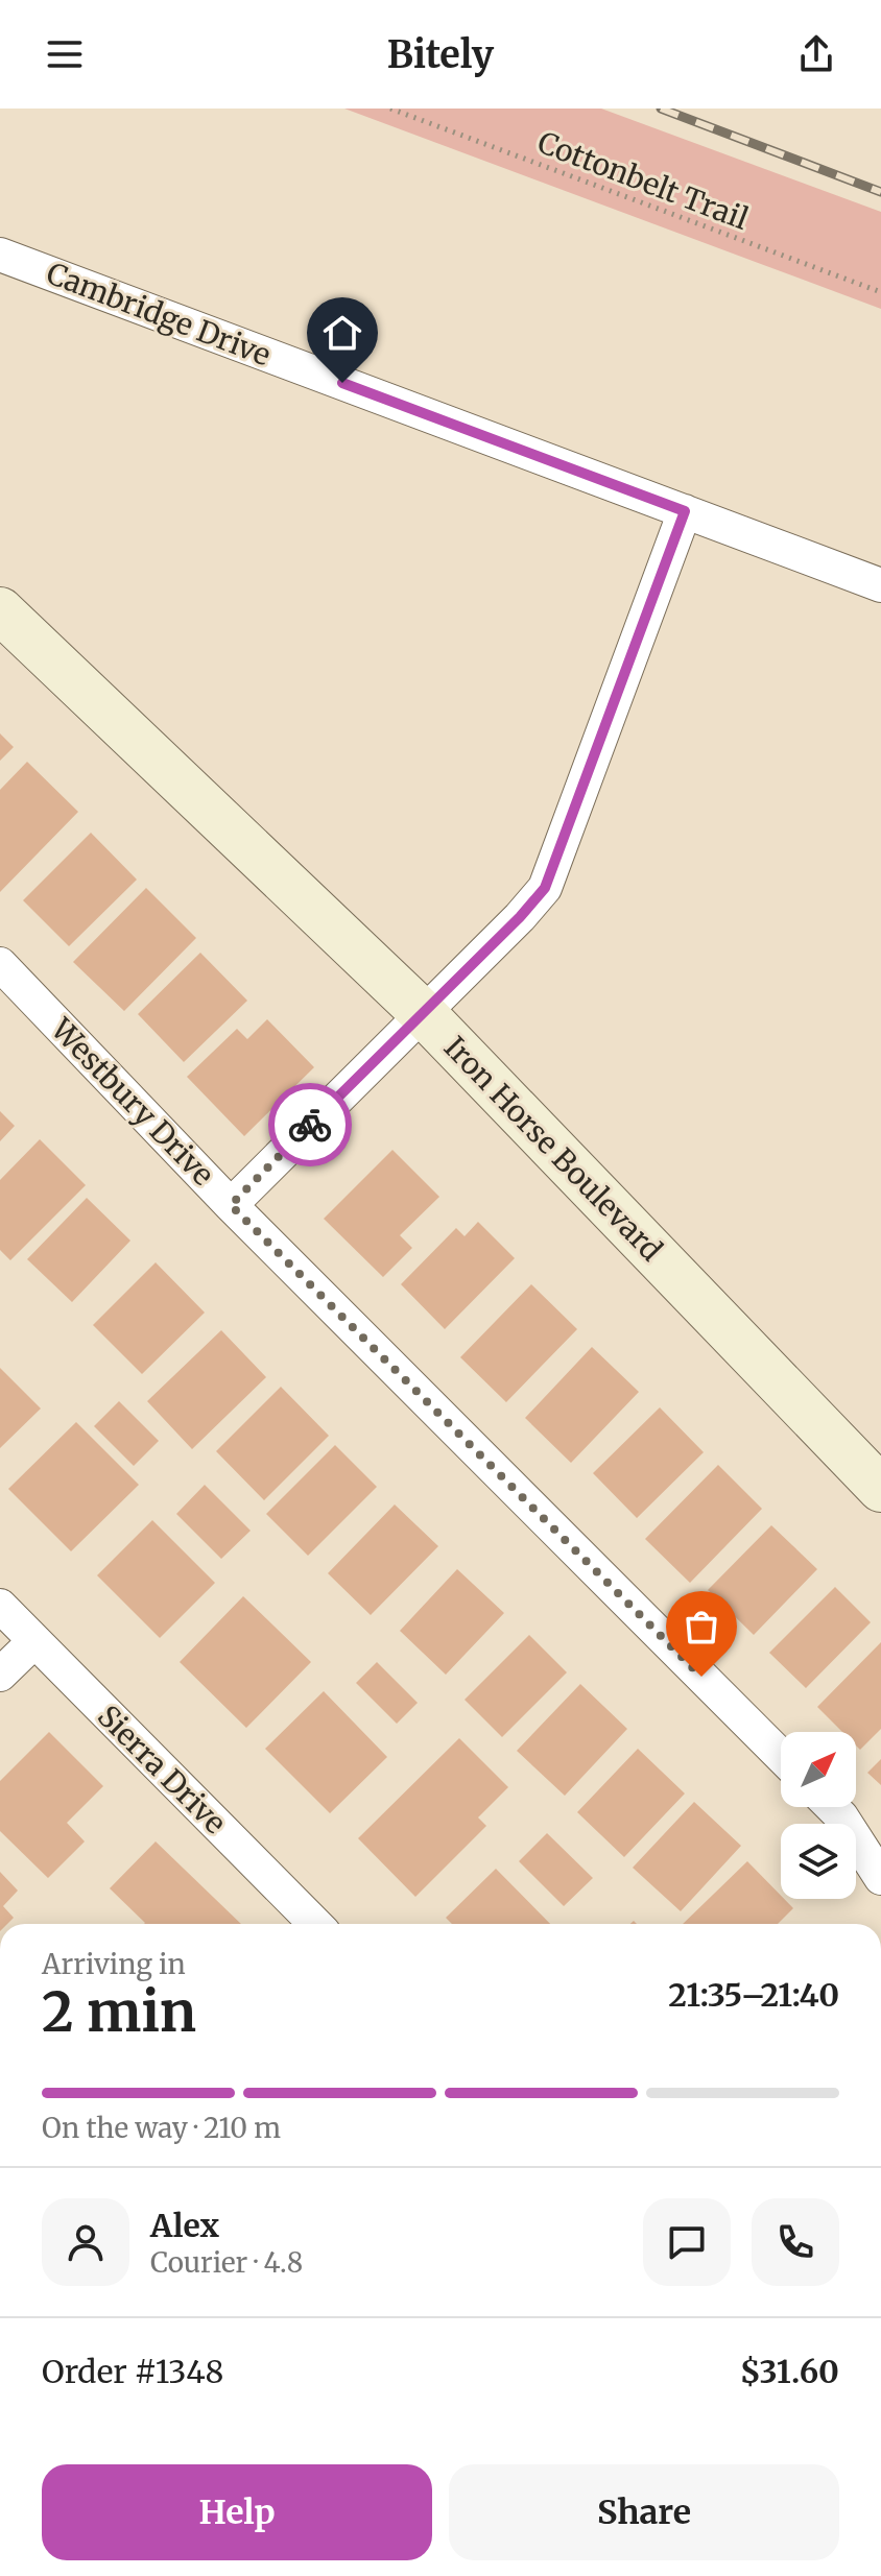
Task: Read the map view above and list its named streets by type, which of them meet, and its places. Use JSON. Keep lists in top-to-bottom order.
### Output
{
  "streets": {
    "street": [
      "Cambridge Drive",
      "Westbury Drive",
      "Iron Horse Boulevard",
      "Sierra Drive"
    ],
    "path": ["Cottonbelt Trail"]
  },
  "north": "top right",
  "page": {
    "header": "Bitely",
    "heading": ["2 min", "Arriving in", "21:35–21:40"],
    "panel": [
      "Alex",
      "Courier · 4.8",
      "Order #1348",
      "$31.60"
    ],
    "bar": "On the way · 210 m",
    "buttons": ["Help", "Share"]
  }
}
